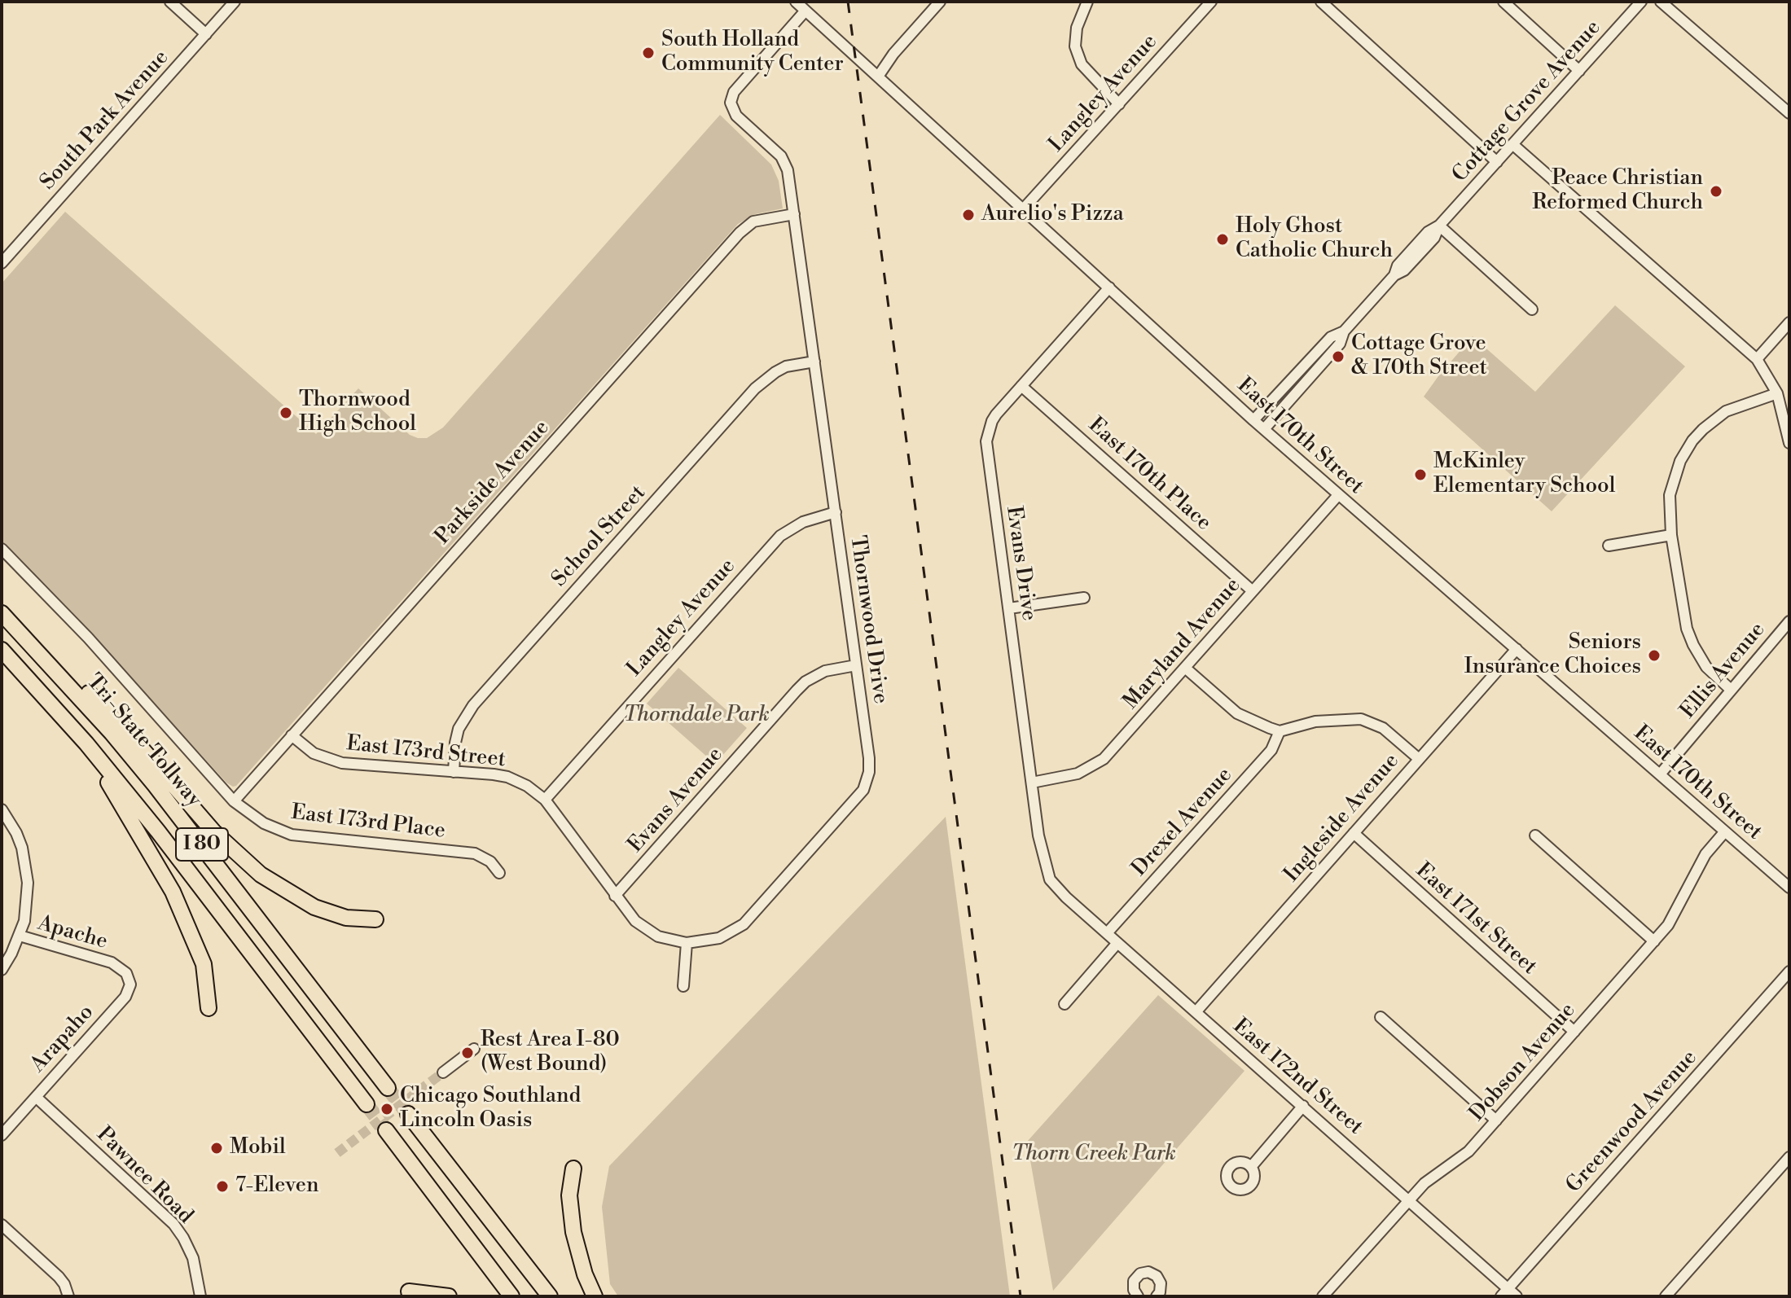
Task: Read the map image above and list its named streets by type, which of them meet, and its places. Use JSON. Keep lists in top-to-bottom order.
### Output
{
  "streets": {
    "highway": ["Tri-State Tollway", "I 80"],
    "street": [
      "Langley Avenue",
      "Cottage Grove Avenue",
      "South Park Avenue",
      "East 170th Street",
      "East 170th Place",
      "Parkside Avenue",
      "School Street",
      "Evans Drive",
      "Thornwood Drive",
      "Maryland Avenue",
      "Ellis Avenue",
      "East 173rd Street",
      "Evans Avenue",
      "Ingleside Avenue",
      "East 173rd Place",
      "Drexel Avenue",
      "East 171st Street",
      "Apache",
      "Arapaho",
      "Dobson Avenue",
      "East 172nd Street",
      "Greenwood Avenue",
      "Pawnee Road"
    ]
  },
  "crossings": [
    ["Langley Avenue", "East 170th Street"],
    ["Langley Avenue", "Thornwood Drive"],
    ["Langley Avenue", "East 173rd Street"],
    ["Cottage Grove Avenue", "East 170th Street"],
    ["East 170th Street", "Evans Drive"],
    ["East 170th Street", "Maryland Avenue"],
    ["East 170th Street", "Ellis Avenue"],
    ["East 170th Street", "Ingleside Avenue"],
    ["East 170th Street", "Dobson Avenue"],
    ["East 170th Place", "Evans Drive"],
    ["East 170th Place", "Maryland Avenue"],
    ["Parkside Avenue", "Thornwood Drive"],
    ["Parkside Avenue", "East 173rd Street"],
    ["Parkside Avenue", "East 173rd Place"],
    ["School Street", "Thornwood Drive"],
    ["School Street", "East 173rd Street"],
    ["Evans Drive", "Maryland Avenue"],
    ["Evans Drive", "East 172nd Street"],
    ["Thornwood Drive", "East 173rd Street"],
    ["Thornwood Drive", "Evans Avenue"],
    ["East 173rd Street", "Evans Avenue"],
    ["Ingleside Avenue", "East 171st Street"],
    ["Ingleside Avenue", "East 172nd Street"],
    ["Drexel Avenue", "East 172nd Street"],
    ["East 171st Street", "Dobson Avenue"],
    ["Apache", "Arapaho"],
    ["Arapaho", "Pawnee Road"],
    ["Dobson Avenue", "East 172nd Street"],
    ["East 172nd Street", "Greenwood Avenue"]
  ],
  "parks": ["Thorndale Park", "Thorn Creek Park"],
  "places": [
    "South Holland Community Center",
    "Peace Christian Reformed Church",
    "Aurelio's Pizza",
    "Holy Ghost Catholic Church",
    "Cottage Grove & 170th Street",
    "Thornwood High School",
    "McKinley Elementary School",
    "Seniors Insurance Choices",
    "Rest Area I-80 (West Bound)",
    "Chicago Southland Lincoln Oasis",
    "Mobil",
    "7-Eleven"
  ]
}
